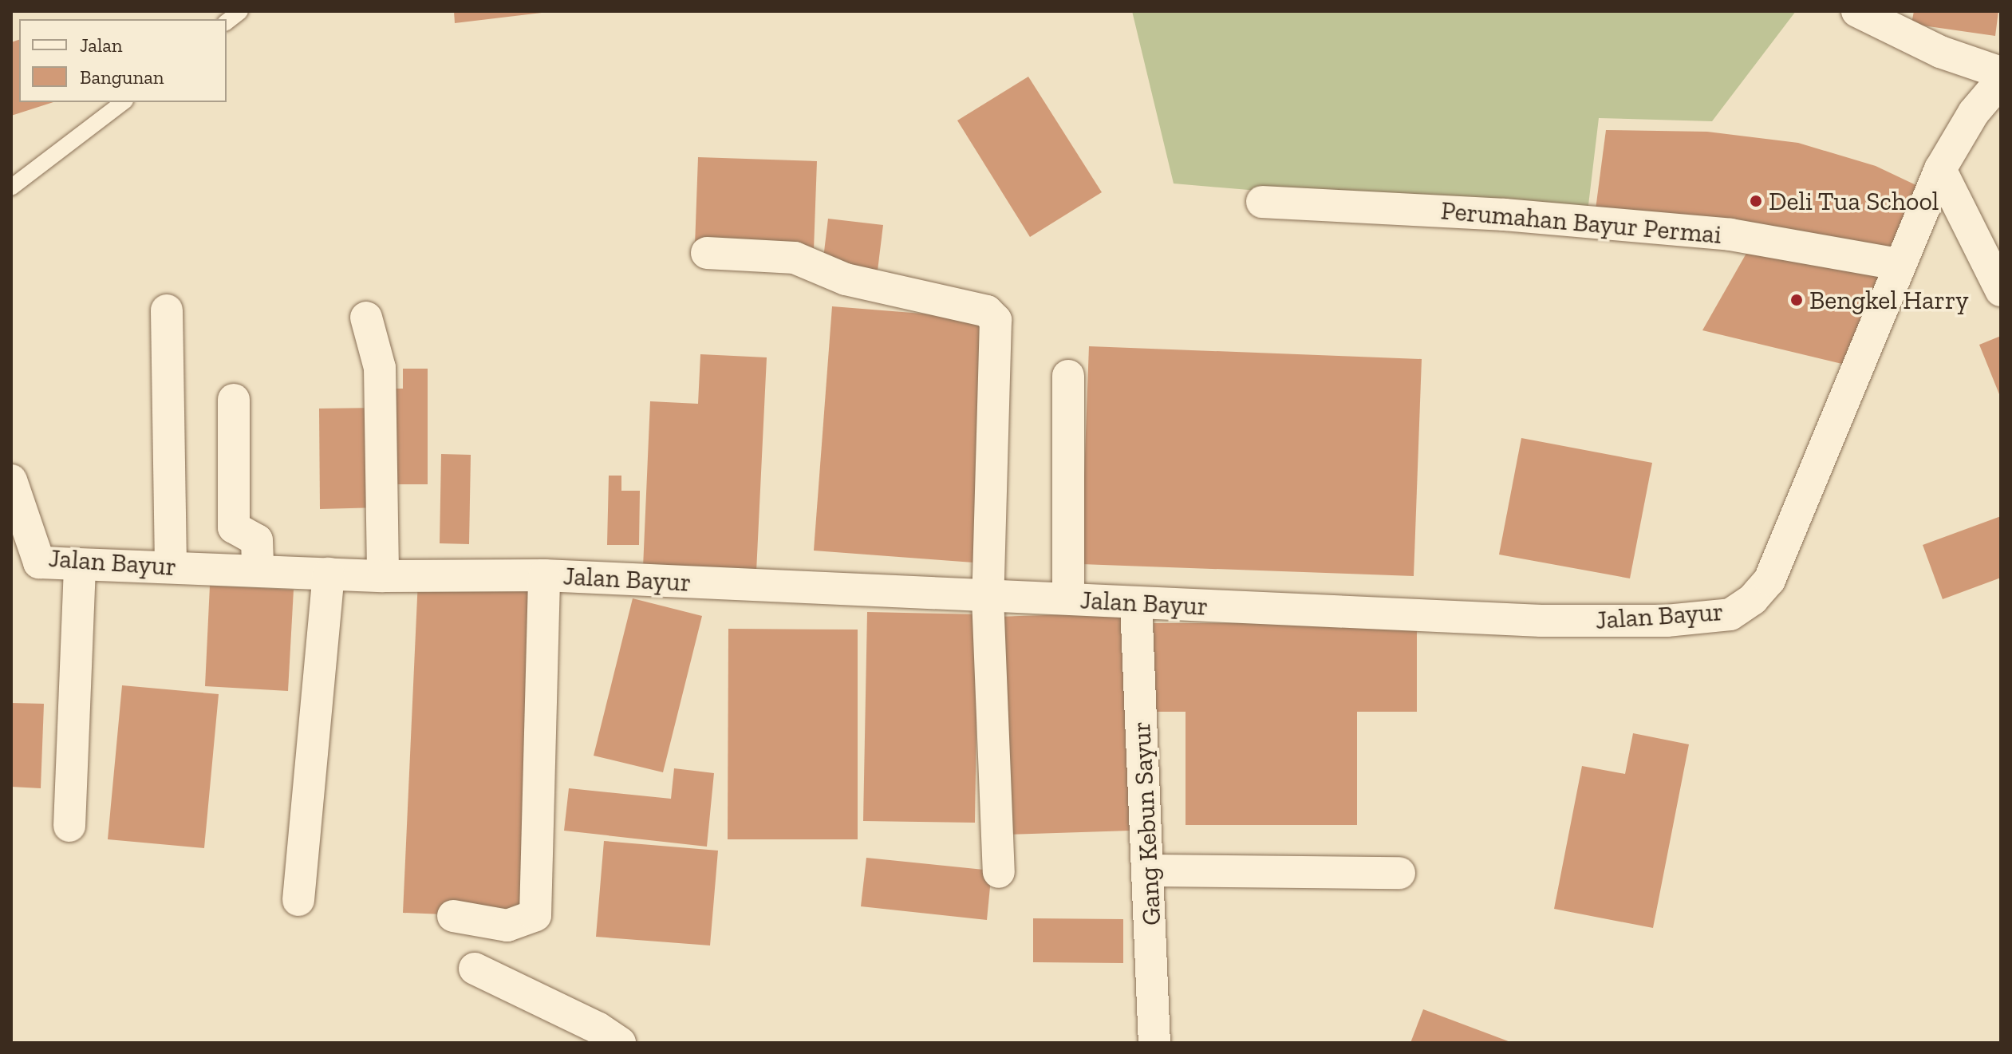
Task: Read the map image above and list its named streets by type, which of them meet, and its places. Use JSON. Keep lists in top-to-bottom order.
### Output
{
  "streets": {
    "street": ["Perumahan Bayur Permai", "Jalan Bayur", "Gang Kebun Sayur"]
  },
  "crossings": [
    ["Perumahan Bayur Permai", "Jalan Bayur"],
    ["Jalan Bayur", "Gang Kebun Sayur"]
  ],
  "places": ["Deli Tua School", "Bengkel Harry"],
  "legend": ["Jalan", "Bangunan"]
}
